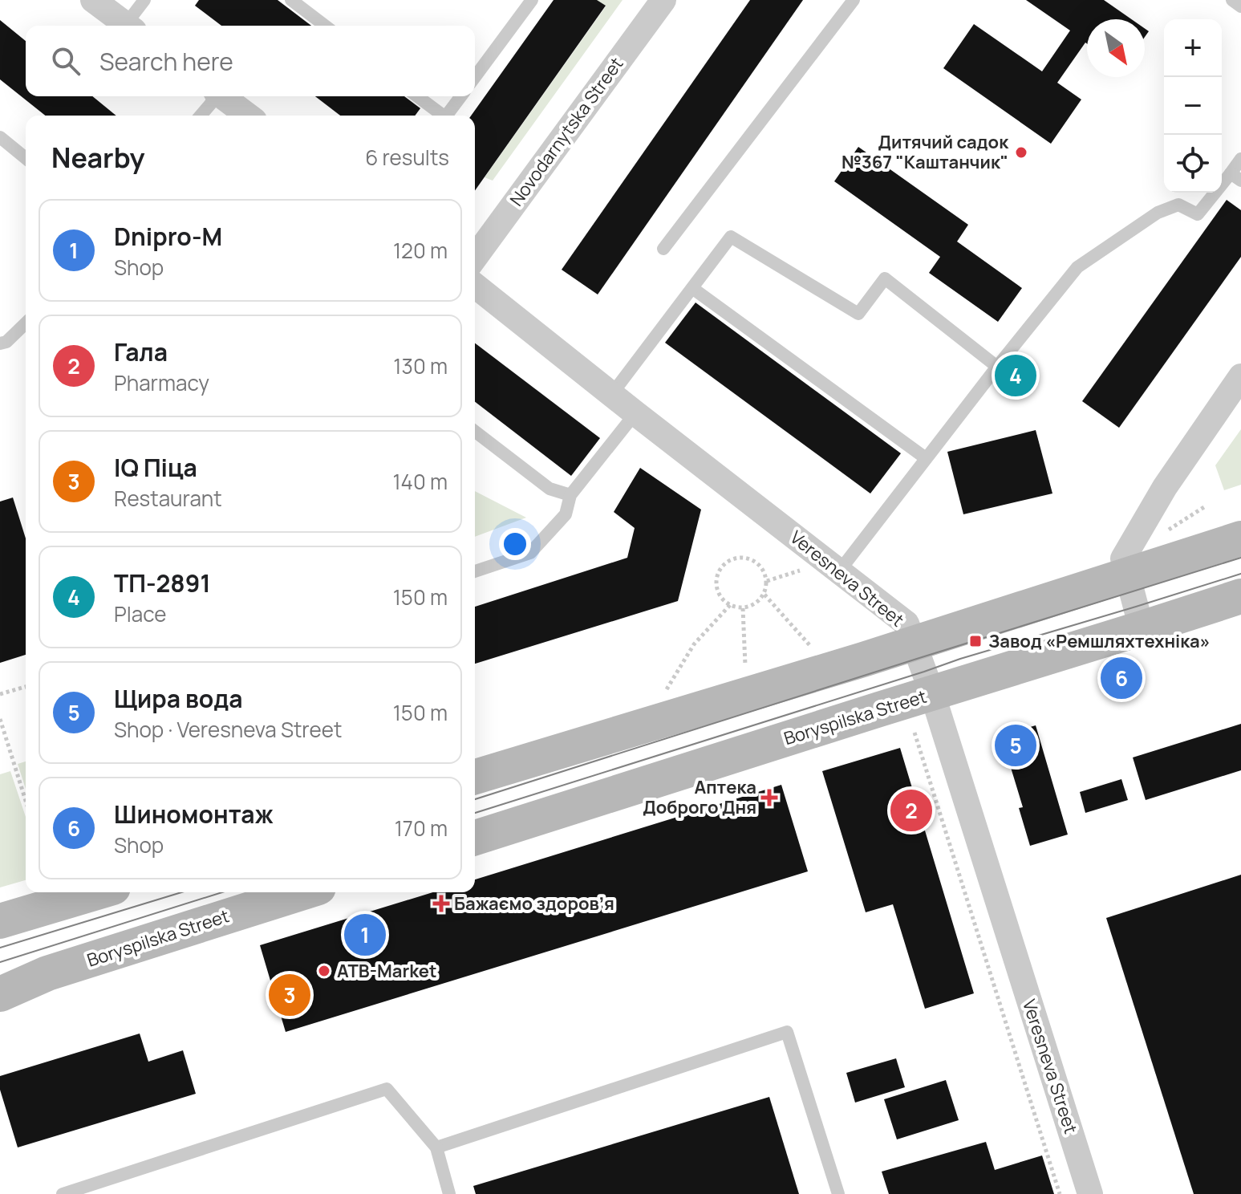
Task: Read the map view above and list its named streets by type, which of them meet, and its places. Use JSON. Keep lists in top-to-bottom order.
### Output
{
  "streets": {
    "main road": ["Boryspilska Street"],
    "street": ["Novodarnytska Street", "Veresneva Street"]
  },
  "crossings": [
    ["Veresneva Street", "Boryspilska Street"]
  ],
  "places": {
    "other": ["Дитячий садок №367 \"Каштанчик\"", "ATB-Market"],
    "transit": ["Завод «Ремшляхтехніка»"],
    "health": ["Аптека Доброго Дня", "Бажаємо здоровʼя"]
  },
  "north": "bottom right",
  "page": {
    "map_buttons": ["+", "−"],
    "search": "Search here",
    "heading": ["Nearby", "6 results"],
    "list": [
      {
        "mark": "1",
        "name": "Dnipro-M",
        "note": "Shop",
        "value": "120 m"
      },
      {
        "mark": "2",
        "name": "Гала",
        "note": "Pharmacy",
        "value": "130 m"
      },
      {
        "mark": "3",
        "name": "IQ Піца",
        "note": "Restaurant",
        "value": "140 m"
      },
      {
        "mark": "4",
        "name": "ТП-2891",
        "note": "Place",
        "value": "150 m"
      },
      {
        "mark": "5",
        "name": "Щира вода",
        "note": "Shop · Veresneva Street",
        "value": "150 m"
      },
      {
        "mark": "6",
        "name": "Шиномонтаж",
        "note": "Shop",
        "value": "170 m"
      }
    ],
    "pins": [
      "4",
      "6",
      "5",
      "2",
      "1",
      "3"
    ]
  }
}
